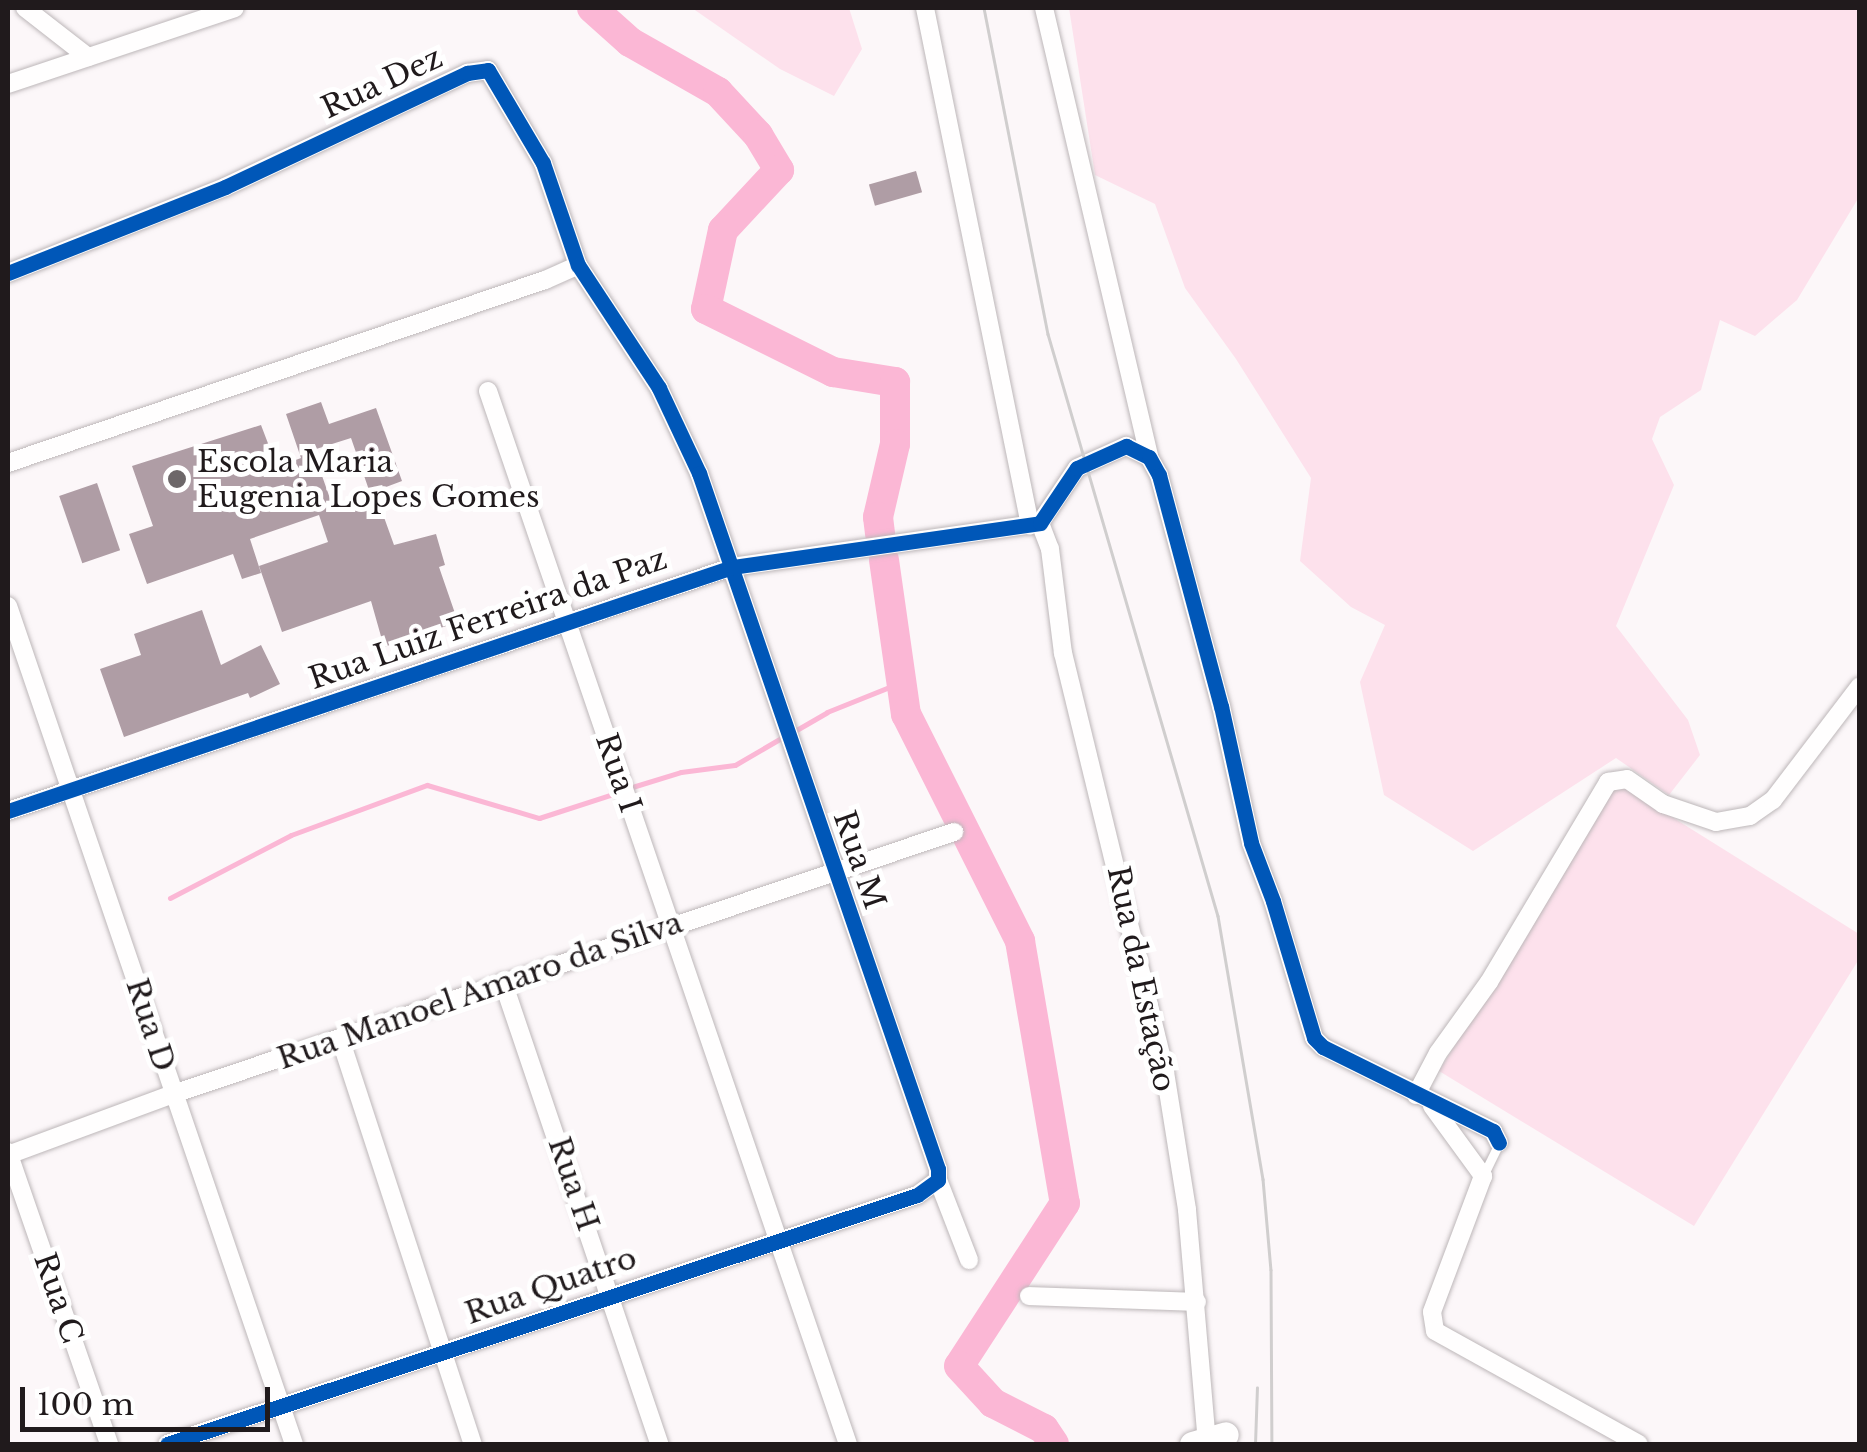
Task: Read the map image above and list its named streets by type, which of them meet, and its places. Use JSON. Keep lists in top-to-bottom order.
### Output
{
  "streets": {
    "street": [
      "Rua Dez",
      "Rua Luiz Ferreira da Paz",
      "Rua I",
      "Rua M",
      "Rua da Estação",
      "Rua Manoel Amaro da Silva",
      "Rua D",
      "Rua H",
      "Rua Quatro",
      "Rua C"
    ]
  },
  "crossings": [
    ["Rua Dez", "Rua Luiz Ferreira da Paz"],
    ["Rua Dez", "Rua M"],
    ["Rua Luiz Ferreira da Paz", "Rua I"],
    ["Rua Luiz Ferreira da Paz", "Rua M"],
    ["Rua Luiz Ferreira da Paz", "Rua da Estação"],
    ["Rua Luiz Ferreira da Paz", "Rua D"],
    ["Rua I", "Rua Manoel Amaro da Silva"],
    ["Rua I", "Rua Quatro"],
    ["Rua M", "Rua Manoel Amaro da Silva"],
    ["Rua M", "Rua Quatro"],
    ["Rua Manoel Amaro da Silva", "Rua D"],
    ["Rua Manoel Amaro da Silva", "Rua H"],
    ["Rua Manoel Amaro da Silva", "Rua C"],
    ["Rua D", "Rua Quatro"],
    ["Rua H", "Rua Quatro"]
  ],
  "places": ["Escola Maria Eugenia Lopes Gomes"],
  "scale_bar": "100 m"
}
